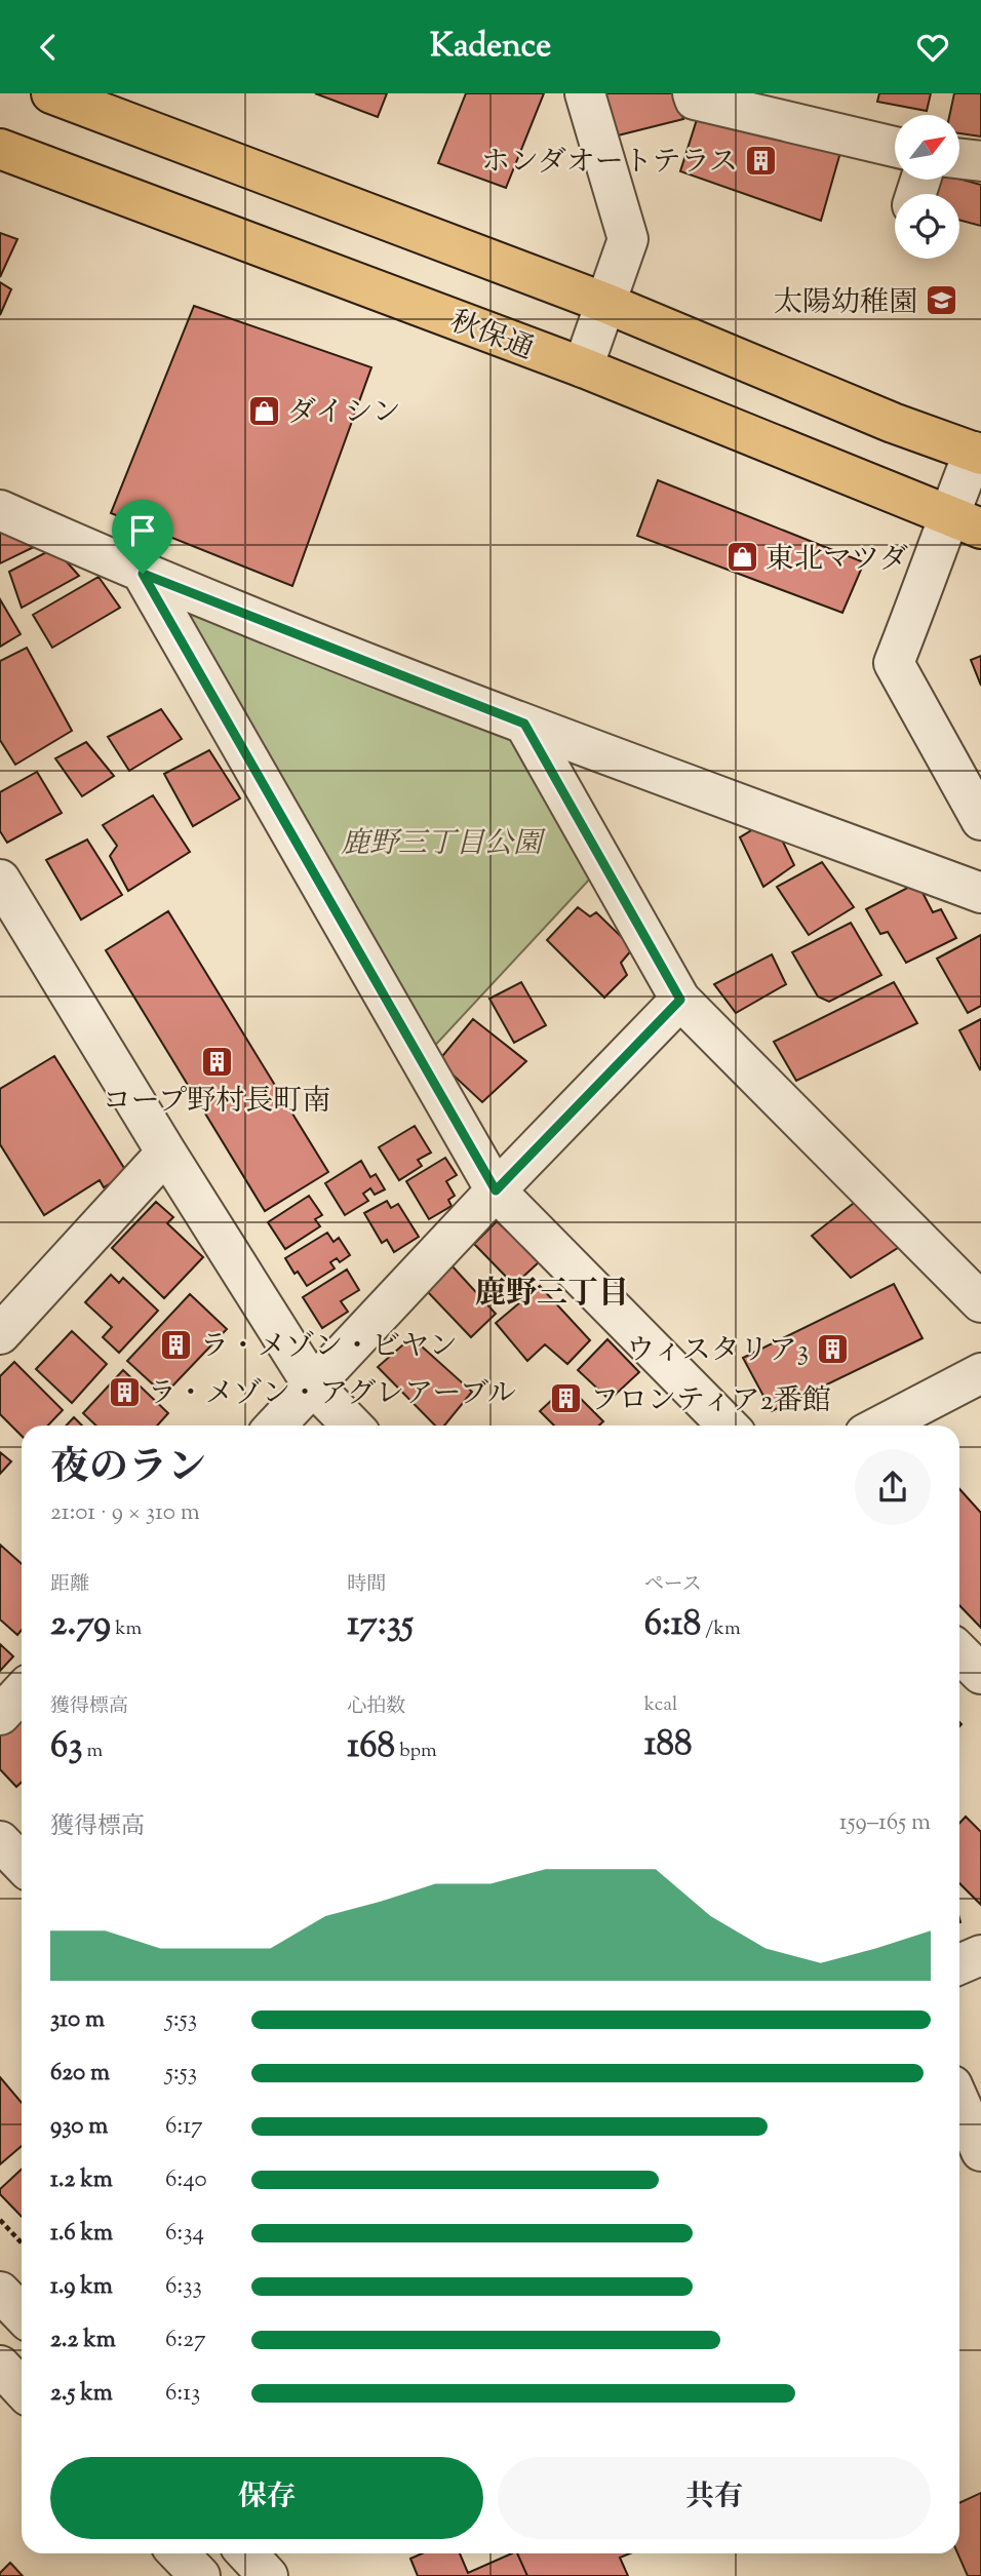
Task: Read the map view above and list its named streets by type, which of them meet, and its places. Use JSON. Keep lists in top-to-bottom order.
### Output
{
  "streets": {
    "highway": ["秋保通"]
  },
  "districts": ["鹿野三丁目"],
  "parks": ["鹿野三丁目公園"],
  "places": {
    "building": [
      "ホンダオートテラス",
      "コープ野村長町南",
      "ラ・メゾン・ビヤン",
      "ウィスタリア3",
      "ラ・メゾン・アグレアーブル",
      "フロンティア2番館"
    ],
    "school or university": ["太陽幼稚園"],
    "shop": ["ダイシン", "東北マツダ"]
  },
  "north": "top right",
  "page": {
    "header": "Kadence",
    "heading": ["夜のラン", "21:01 · 9 × 310 m"],
    "stats": [
      ["距離", "2.79 km"],
      ["時間", "17:35"],
      ["ペース", "6:18 /km"],
      ["獲得標高", "63 m"],
      ["心拍数", "168 bpm"],
      ["kcal", "188"]
    ],
    "chart": ["獲得標高", "159–165 m"],
    "list": [
      {
        "name": "310 m",
        "note": "5:53"
      },
      {
        "name": "620 m",
        "note": "5:53"
      },
      {
        "name": "930 m",
        "note": "6:17"
      },
      {
        "name": "1.2 km",
        "note": "6:40"
      },
      {
        "name": "1.6 km",
        "note": "6:34"
      },
      {
        "name": "1.9 km",
        "note": "6:33"
      },
      {
        "name": "2.2 km",
        "note": "6:27"
      },
      {
        "name": "2.5 km",
        "note": "6:13"
      }
    ],
    "buttons": ["保存", "共有"]
  }
}
